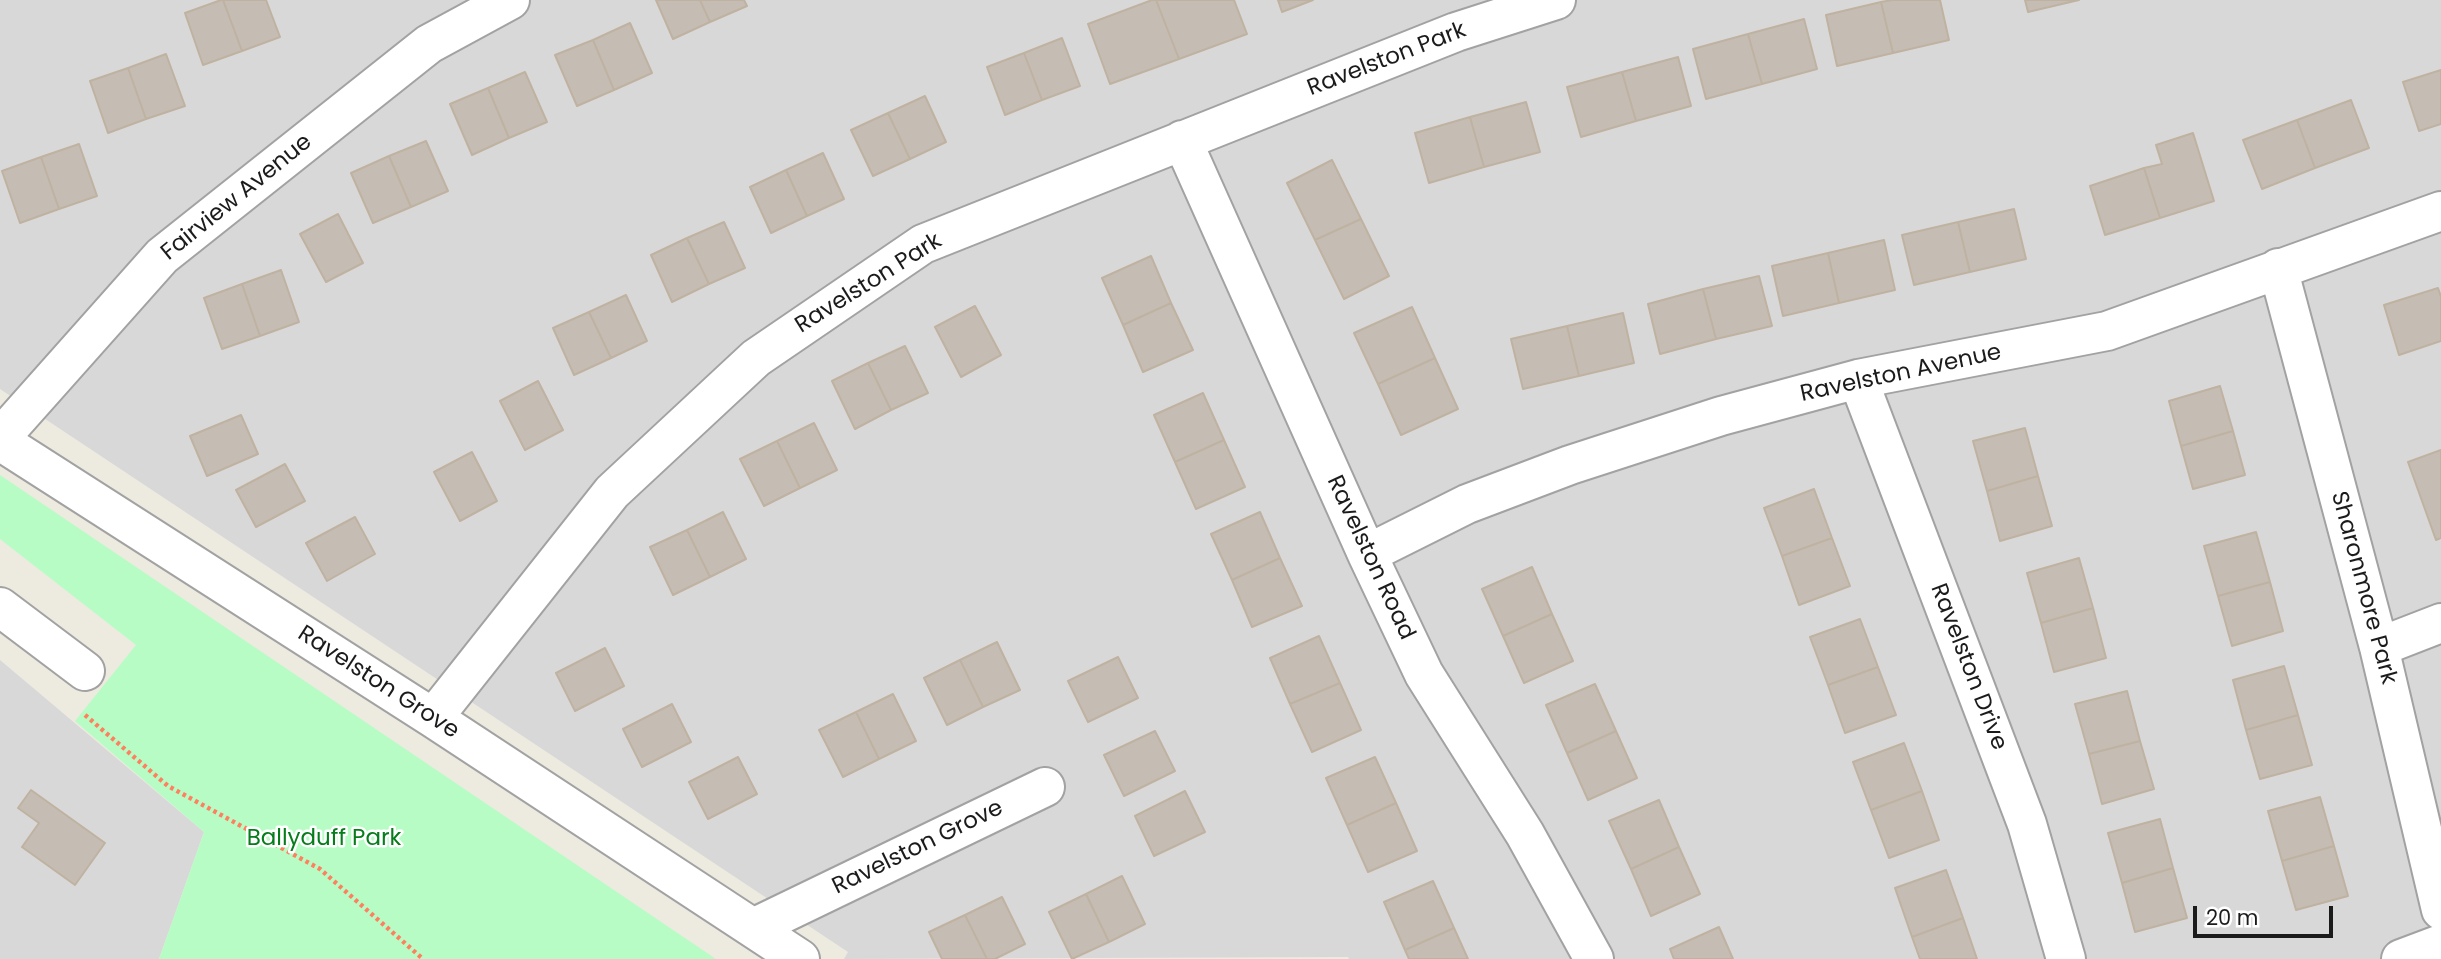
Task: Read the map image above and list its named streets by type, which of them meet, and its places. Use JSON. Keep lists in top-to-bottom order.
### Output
{
  "streets": {
    "street": [
      "Ravelston Park",
      "Fairview Avenue",
      "Ravelston Avenue",
      "Ravelston Road",
      "Sharonmore Park",
      "Ravelston Drive",
      "Ravelston Grove"
    ]
  },
  "crossings": [
    ["Ravelston Park", "Ravelston Road"],
    ["Ravelston Park", "Ravelston Grove"],
    ["Fairview Avenue", "Ravelston Grove"],
    ["Ravelston Avenue", "Ravelston Road"],
    ["Ravelston Avenue", "Sharonmore Park"],
    ["Ravelston Avenue", "Ravelston Drive"]
  ],
  "parks": ["Ballyduff Park"],
  "scale_bar": "20 m"
}
